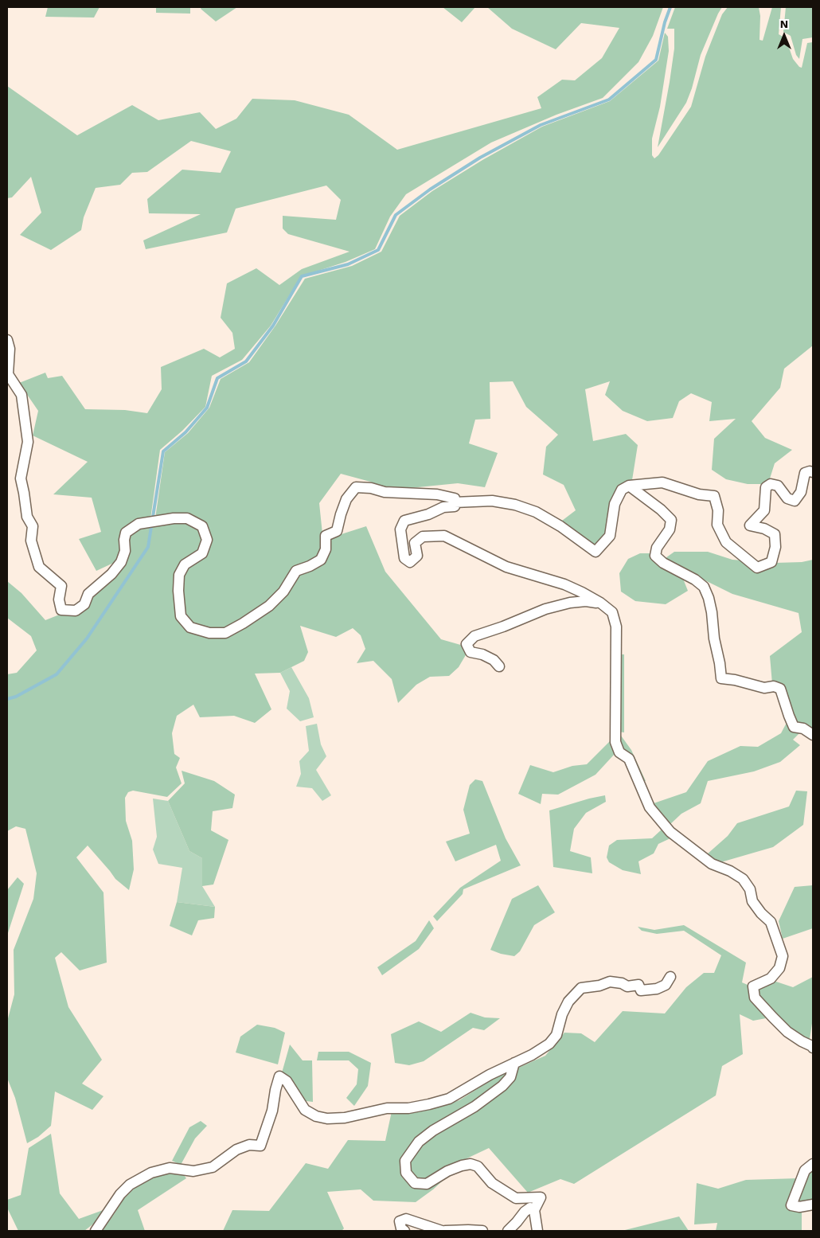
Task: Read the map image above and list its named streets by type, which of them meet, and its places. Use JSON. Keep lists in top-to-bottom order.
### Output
{
  "north": "top"
}
